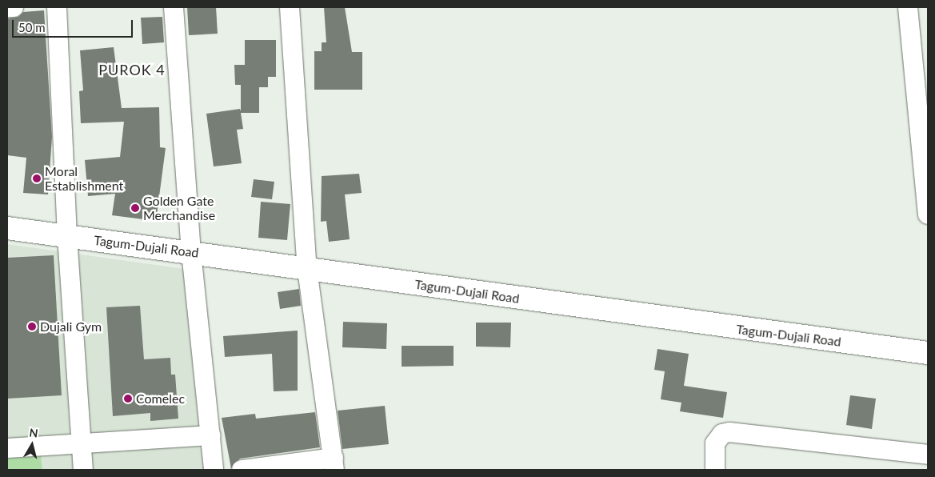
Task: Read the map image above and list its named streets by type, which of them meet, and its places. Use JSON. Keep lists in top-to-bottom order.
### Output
{
  "streets": {
    "main road": ["Tagum-Dujali Road"]
  },
  "districts": ["PUROK 4"],
  "places": [
    "Moral Establishment",
    "Golden Gate Merchandise",
    "Dujali Gym",
    "Comelec"
  ],
  "scale_bar": "50 m",
  "north": "top"
}
